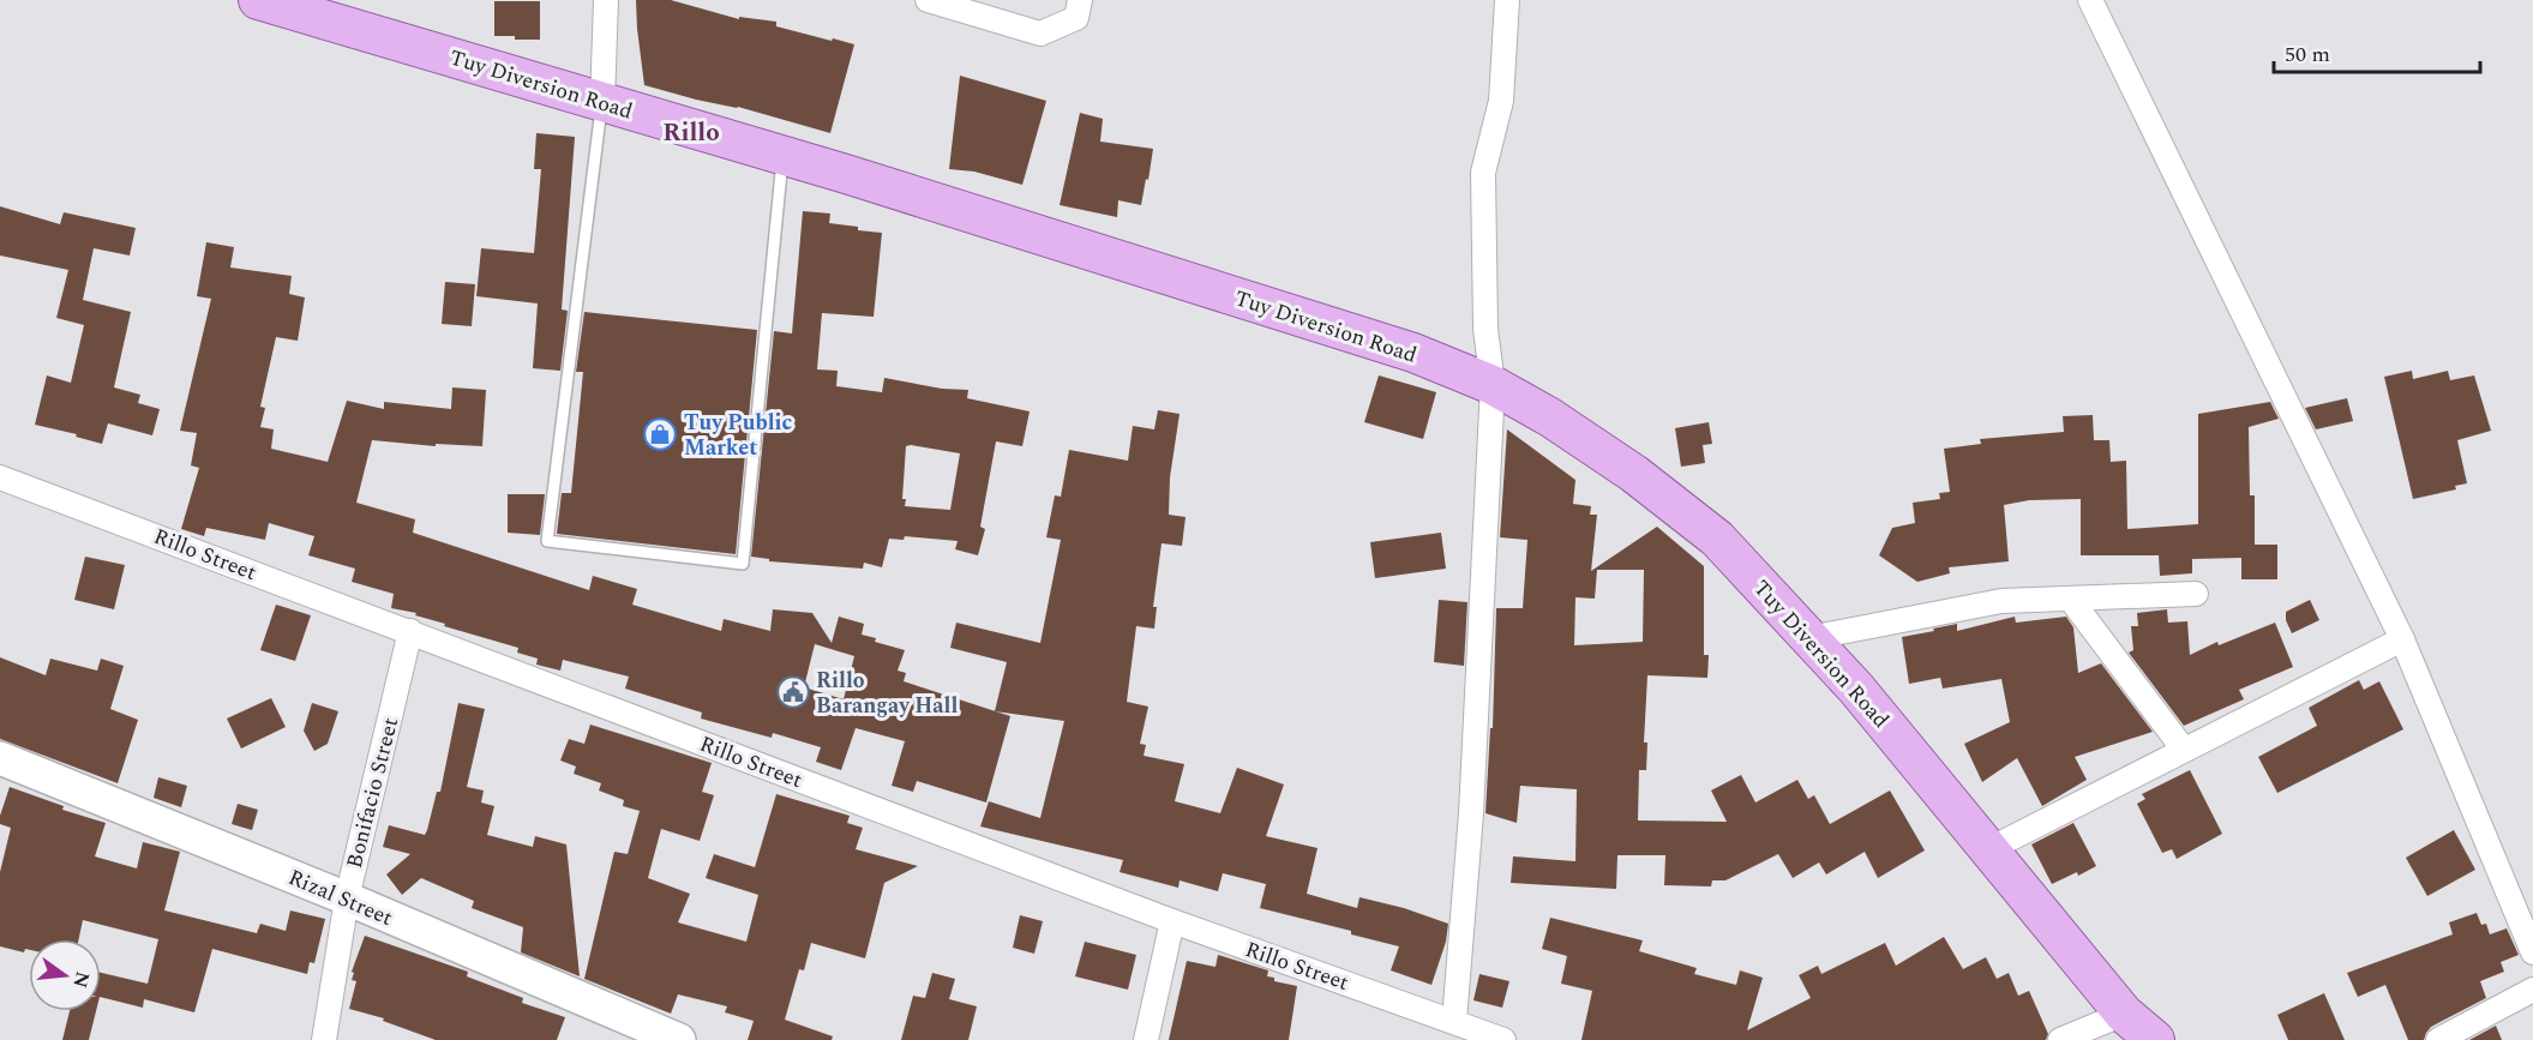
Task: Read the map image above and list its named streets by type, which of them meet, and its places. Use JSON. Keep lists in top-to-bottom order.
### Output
{
  "streets": {
    "main road": ["Tuy Diversion Road", "Rizal Street"],
    "street": ["Rillo Street", "Bonifacio Street"]
  },
  "crossings": [
    ["Rillo Street", "Bonifacio Street"],
    ["Bonifacio Street", "Rizal Street"]
  ],
  "districts": ["Rillo"],
  "places": {
    "shop": ["Tuy Public Market"],
    "public building": ["Rillo Barangay Hall"]
  },
  "scale_bar": "50 m",
  "north": "right"
}
